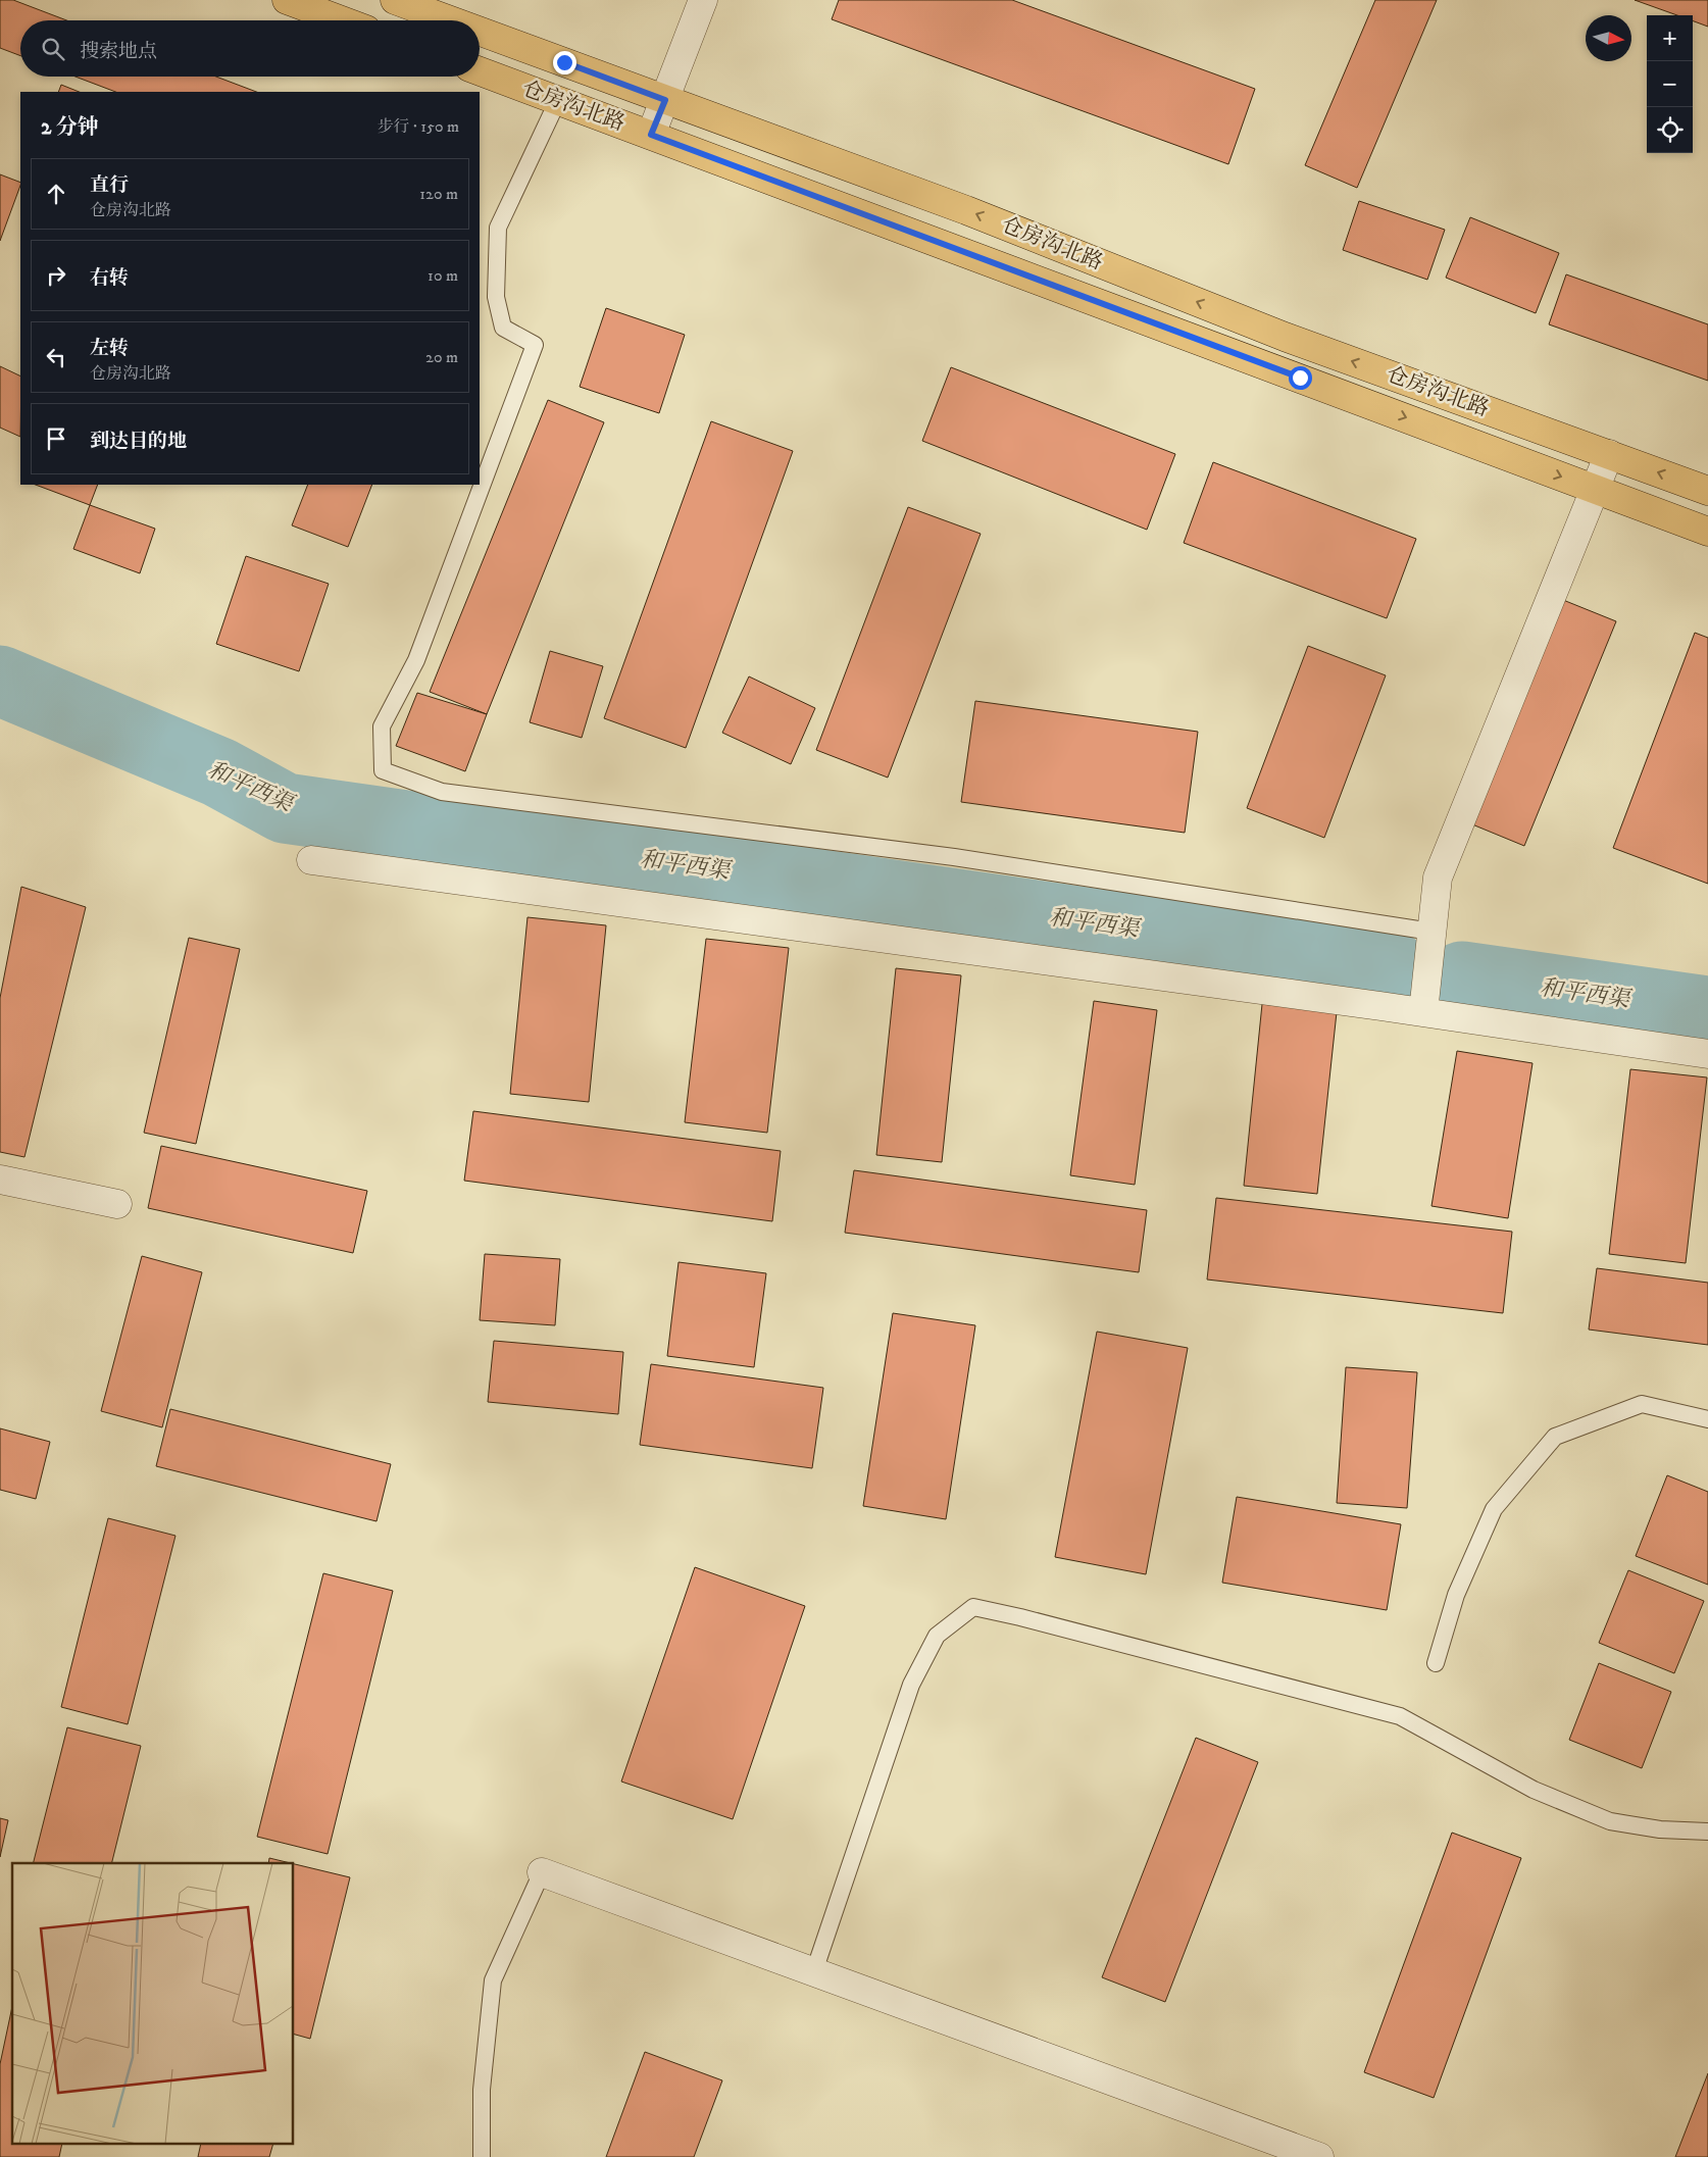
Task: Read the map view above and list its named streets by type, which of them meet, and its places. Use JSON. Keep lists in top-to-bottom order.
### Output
{
  "streets": {
    "main road": ["仓房沟北路"]
  },
  "water": ["和平西渠"],
  "north": "right",
  "page": {
    "map_buttons": ["+", "−"],
    "search": "搜索地点",
    "heading": ["2 分钟", "步行 · 150 m"],
    "list": [
      ["直行", "仓房沟北路", "120 m"],
      ["右转", "10 m"],
      ["左转", "仓房沟北路", "20 m"],
      "到达目的地"
    ]
  }
}
